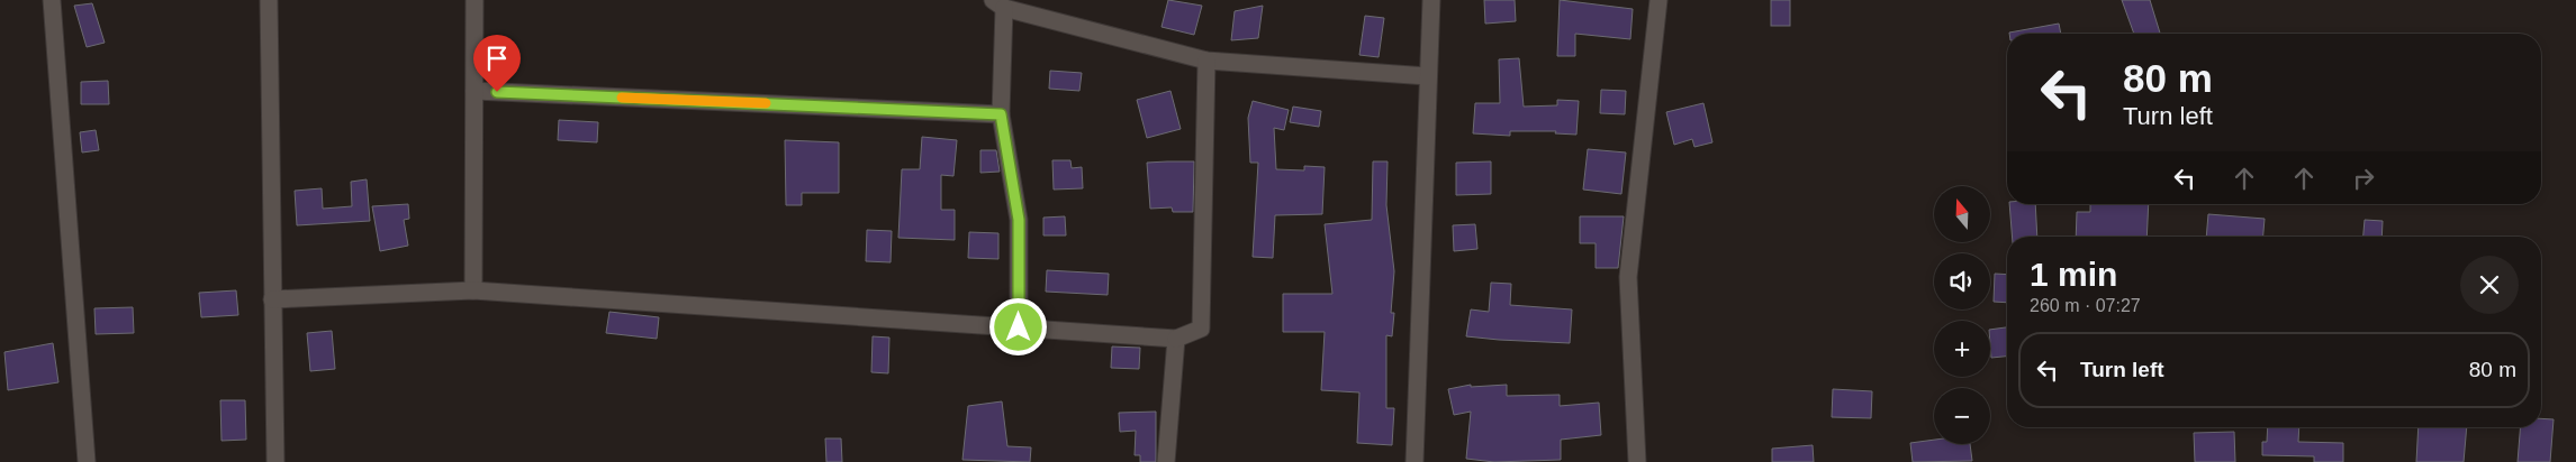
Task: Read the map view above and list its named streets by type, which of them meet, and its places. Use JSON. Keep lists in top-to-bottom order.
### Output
{
  "north": "top",
  "page": {
    "turn": ["80 m", "Turn left"],
    "map_buttons": ["+", "−"],
    "heading": ["1 min", "260 m · 07:27"],
    "list": [
      {
        "name": "Turn left",
        "value": "80 m"
      }
    ]
  }
}
